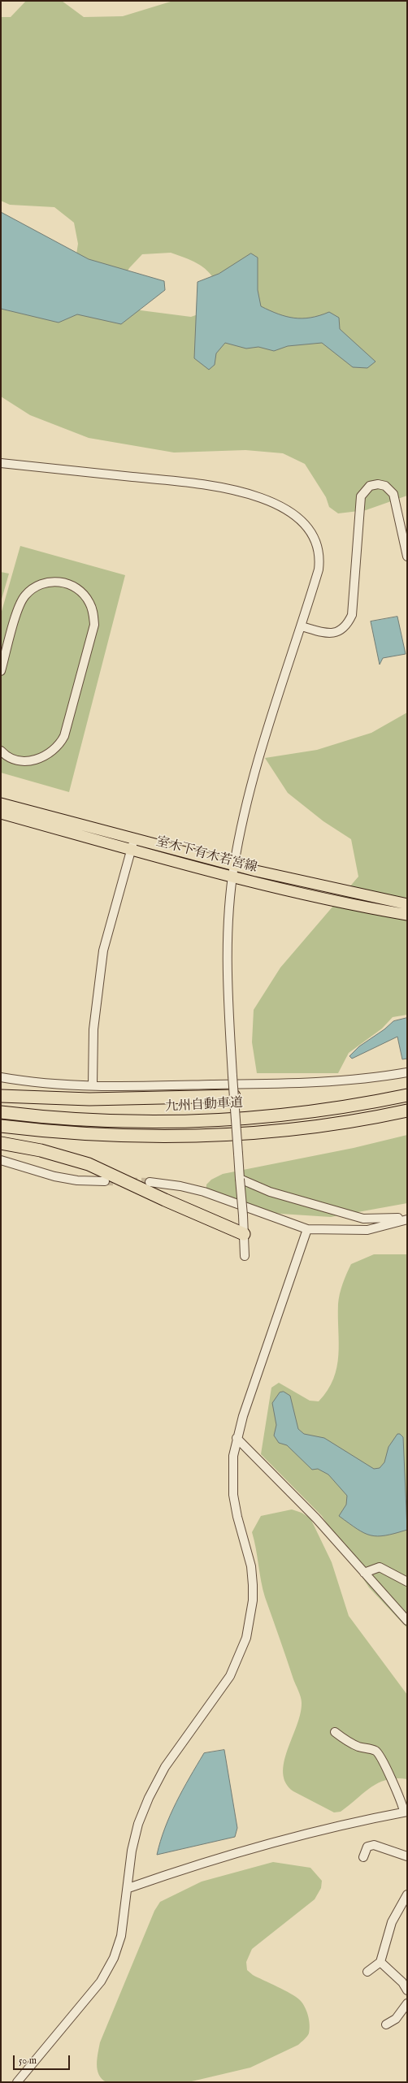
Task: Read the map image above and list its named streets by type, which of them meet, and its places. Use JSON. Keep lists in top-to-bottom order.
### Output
{
  "streets": {
    "highway": ["九州自動車道"],
    "main road": ["室木下有木若宮線"]
  },
  "scale_bar": "50 m"
}
